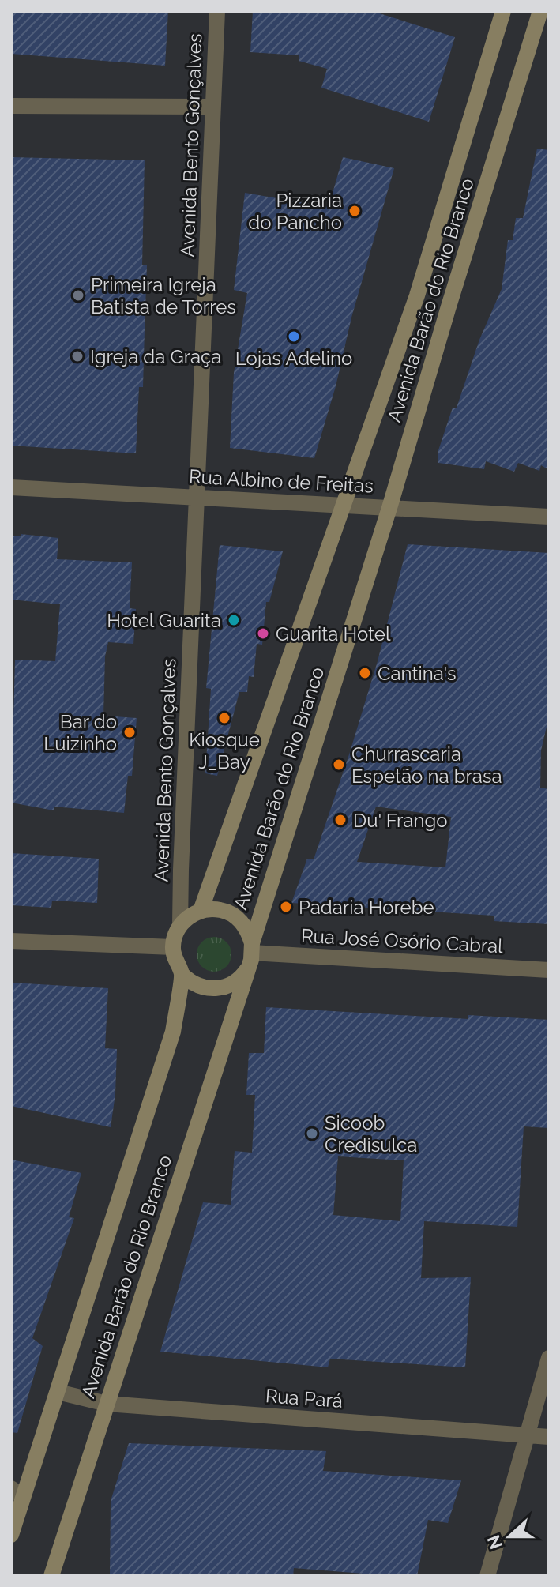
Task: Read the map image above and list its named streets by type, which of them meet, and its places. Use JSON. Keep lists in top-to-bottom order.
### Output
{
  "streets": {
    "main road": ["Avenida Barão do Rio Branco"],
    "street": [
      "Avenida Bento Gonçalves",
      "Rua Albino de Freitas",
      "Rua José Osório Cabral",
      "Rua Pará"
    ]
  },
  "crossings": [
    ["Avenida Bento Gonçalves", "Avenida Barão do Rio Branco"],
    ["Avenida Bento Gonçalves", "Rua Albino de Freitas"],
    ["Avenida Bento Gonçalves", "Rua José Osório Cabral"],
    ["Avenida Barão do Rio Branco", "Rua Albino de Freitas"],
    ["Avenida Barão do Rio Branco", "Rua José Osório Cabral"],
    ["Avenida Barão do Rio Branco", "Rua Pará"]
  ],
  "places": [
    "Pizzaria do Pancho",
    "Primeira Igreja Batista de Torres",
    "Lojas Adelino",
    "Igreja da Graça",
    "Hotel Guarita",
    "Guarita Hotel",
    "Cantina's",
    "Kiosque J_Bay",
    "Bar do Luizinho",
    "Churrascaria Espetão na brasa",
    "Du' Frango",
    "Padaria Horebe",
    "Sicoob Credisulca"
  ],
  "north": "left"
}
